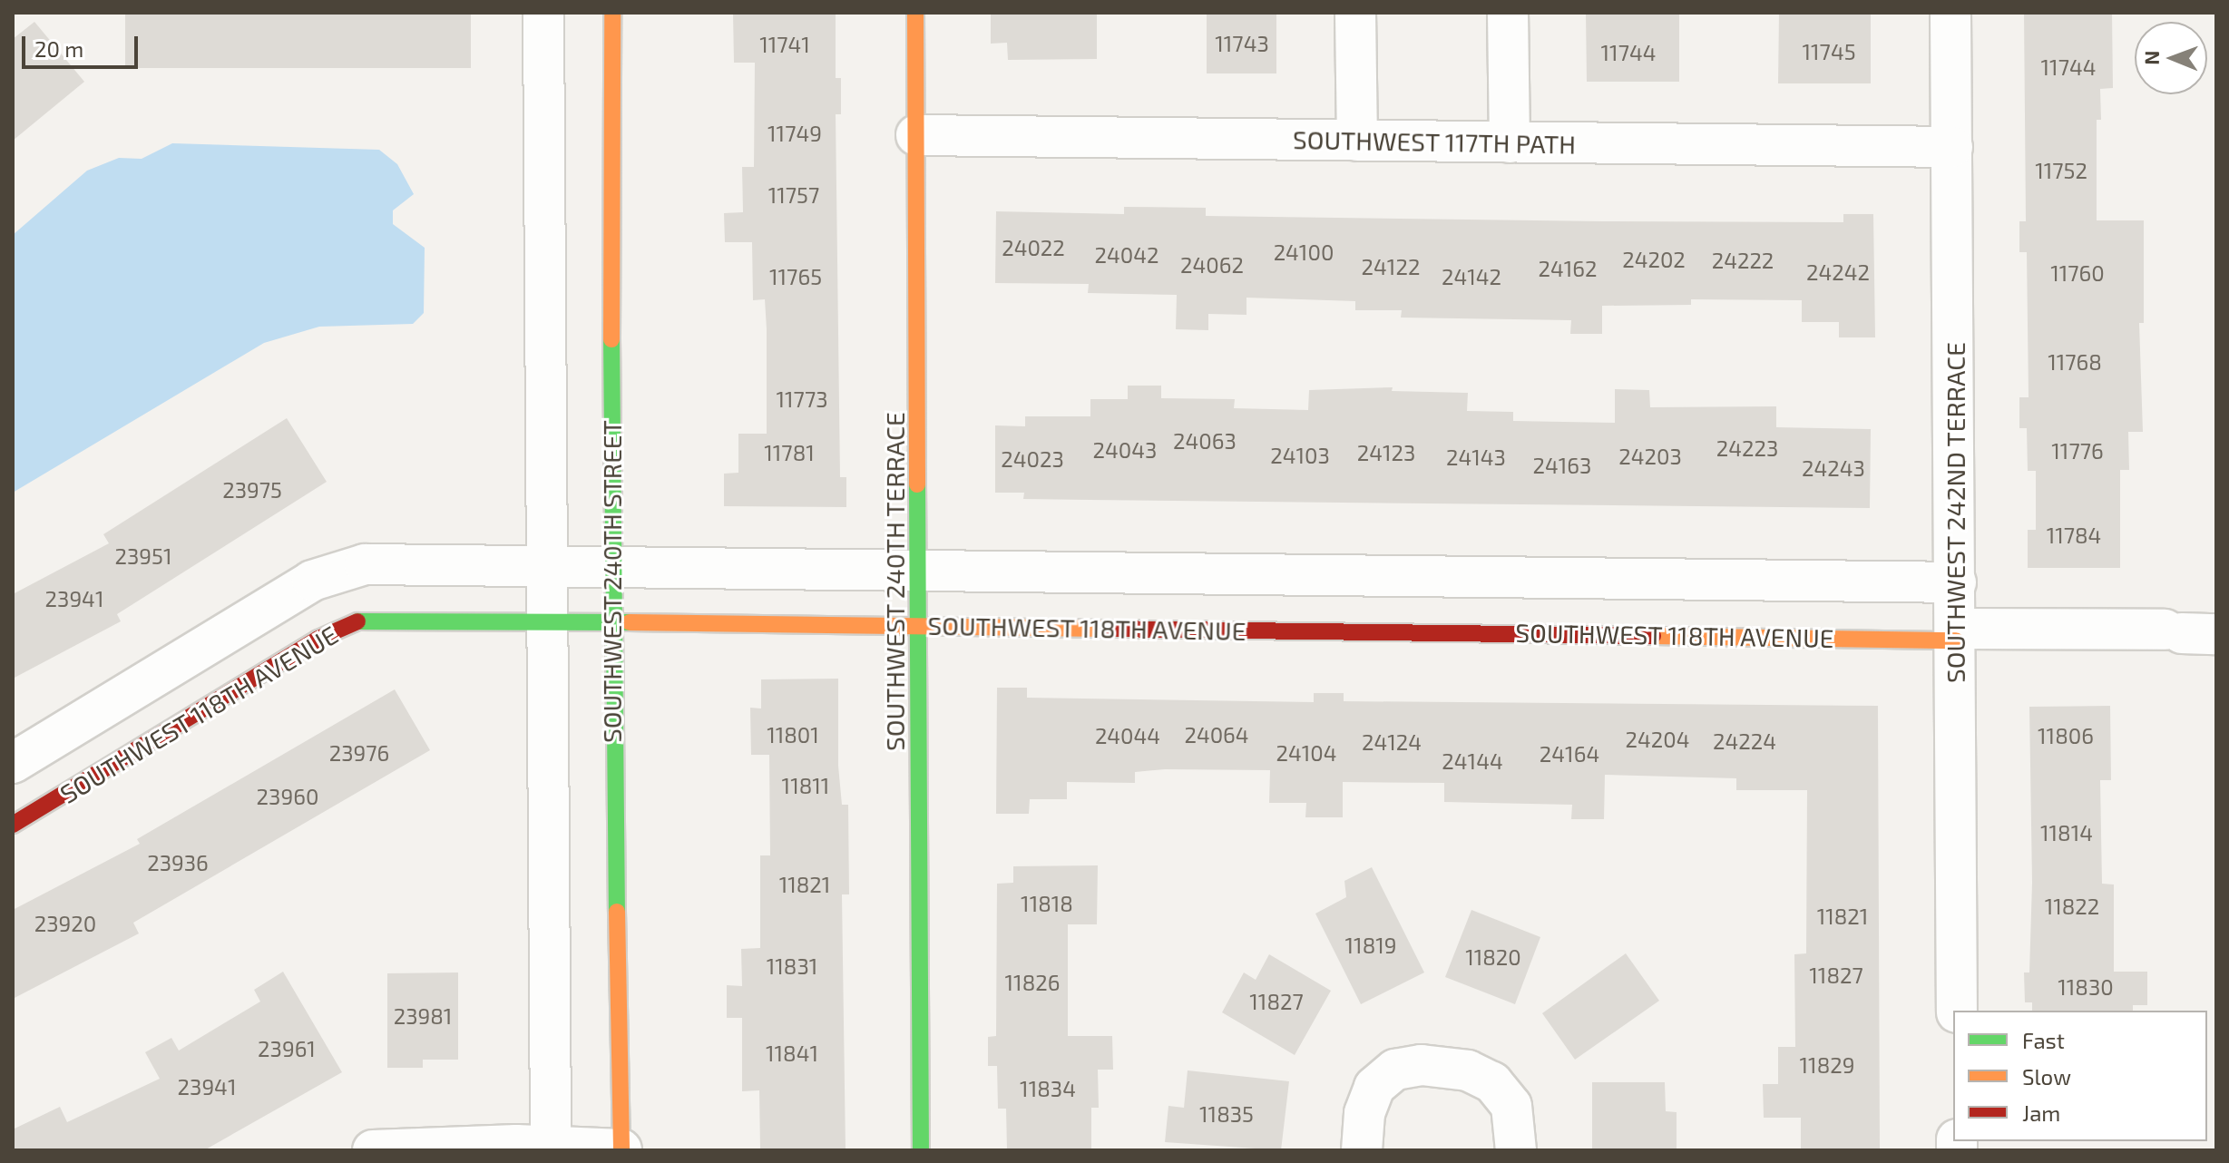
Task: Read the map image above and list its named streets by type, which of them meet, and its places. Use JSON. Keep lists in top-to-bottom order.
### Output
{
  "streets": {
    "street": [
      "SOUTHWEST 117TH PATH",
      "SOUTHWEST 242ND TERRACE",
      "SOUTHWEST 240TH STREET",
      "SOUTHWEST 240TH TERRACE",
      "SOUTHWEST 118TH AVENUE"
    ]
  },
  "crossings": [
    ["SOUTHWEST 117TH PATH", "SOUTHWEST 242ND TERRACE"],
    ["SOUTHWEST 117TH PATH", "SOUTHWEST 240TH TERRACE"],
    ["SOUTHWEST 242ND TERRACE", "SOUTHWEST 118TH AVENUE"],
    ["SOUTHWEST 240TH STREET", "SOUTHWEST 118TH AVENUE"],
    ["SOUTHWEST 240TH TERRACE", "SOUTHWEST 118TH AVENUE"]
  ],
  "house_numbers": [
    "11743",
    "11741",
    "11745",
    "11744",
    "11744",
    "11749",
    "11752",
    "11757",
    "24022",
    "24100",
    "24042",
    "24202",
    "24222",
    "24062",
    "24122",
    "24162",
    "24242",
    "11760",
    "11765",
    "24142",
    "11768",
    "11773",
    "24063",
    "24223",
    "24043",
    "11776",
    "11781",
    "24123",
    "24103",
    "24203",
    "24143",
    "24023",
    "24163",
    "24243",
    "23975",
    "11784",
    "23951",
    "23941",
    "11801",
    "24064",
    "24044",
    "11806",
    "24204",
    "24224",
    "24124",
    "23976",
    "24104",
    "24164",
    "24144",
    "11811",
    "23960",
    "11814",
    "23936",
    "11821",
    "11818",
    "11822",
    "11821",
    "23920",
    "11819",
    "11820",
    "11831",
    "11827",
    "11826",
    "11830",
    "11827",
    "23981",
    "23961",
    "11841",
    "11829",
    "23941",
    "11834",
    "11835"
  ],
  "legend": ["Fast", "Slow", "Jam"],
  "scale_bar": "20 m",
  "north": "left"
}
